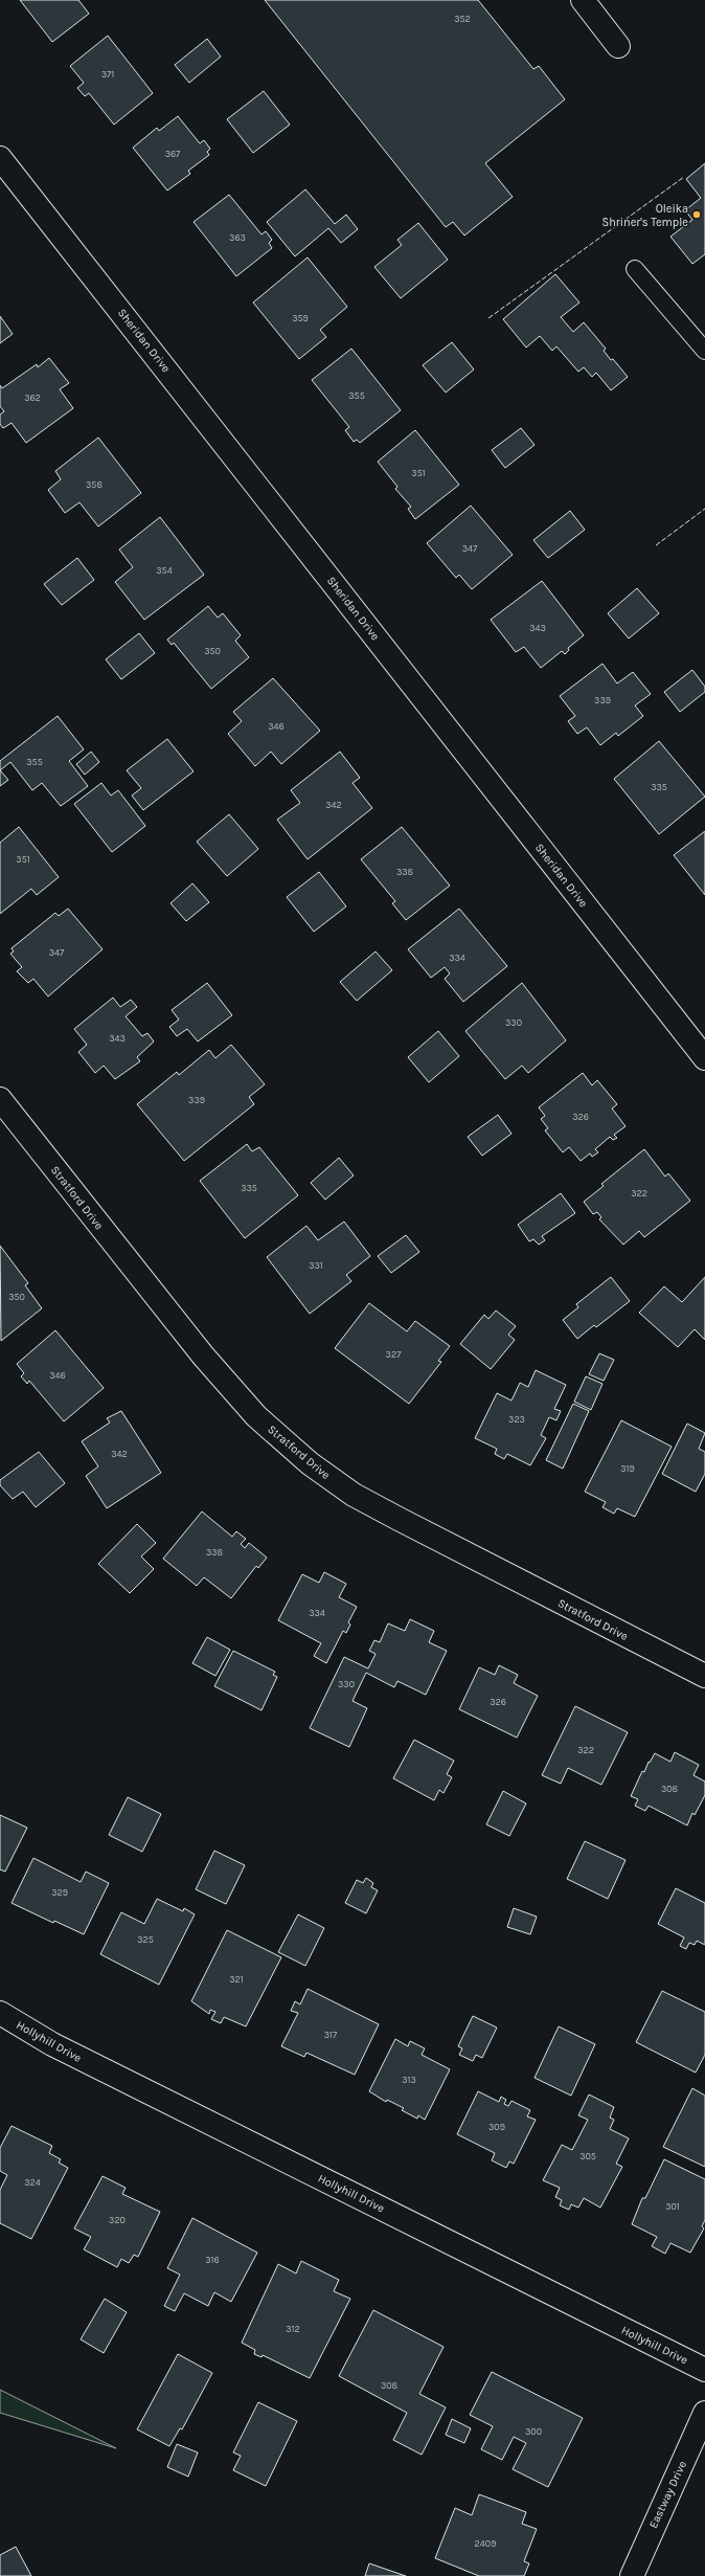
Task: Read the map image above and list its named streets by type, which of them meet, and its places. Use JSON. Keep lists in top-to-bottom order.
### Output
{
  "streets": {
    "street": [
      "Sheridan Drive",
      "Stratford Drive",
      "Hollyhill Drive",
      "Eastway Drive"
    ]
  },
  "places": ["Oleika Shriner's Temple"],
  "house_numbers": [
    "352",
    "371",
    "367",
    "363",
    "359",
    "355",
    "362",
    "351",
    "358",
    "347",
    "354",
    "343",
    "350",
    "339",
    "346",
    "355",
    "335",
    "342",
    "351",
    "338",
    "347",
    "334",
    "330",
    "343",
    "339",
    "326",
    "335",
    "322",
    "331",
    "350",
    "327",
    "346",
    "323",
    "342",
    "319",
    "338",
    "334",
    "330",
    "326",
    "322",
    "308",
    "329",
    "325",
    "321",
    "317",
    "313",
    "309",
    "305",
    "324",
    "301",
    "320",
    "316",
    "312",
    "308",
    "300",
    "2409"
  ]
}
